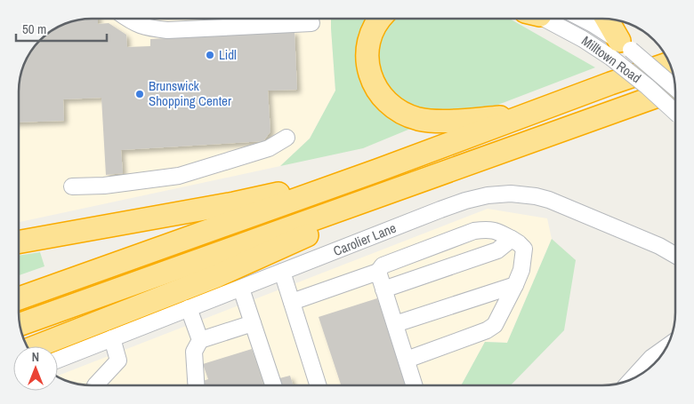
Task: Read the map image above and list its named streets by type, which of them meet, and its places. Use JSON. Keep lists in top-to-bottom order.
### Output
{
  "streets": {
    "street": ["Milltown Road", "Carolier Lane"]
  },
  "places": ["Lidl", "Brunswick Shopping Center"],
  "scale_bar": "50 m",
  "north": "top"
}
